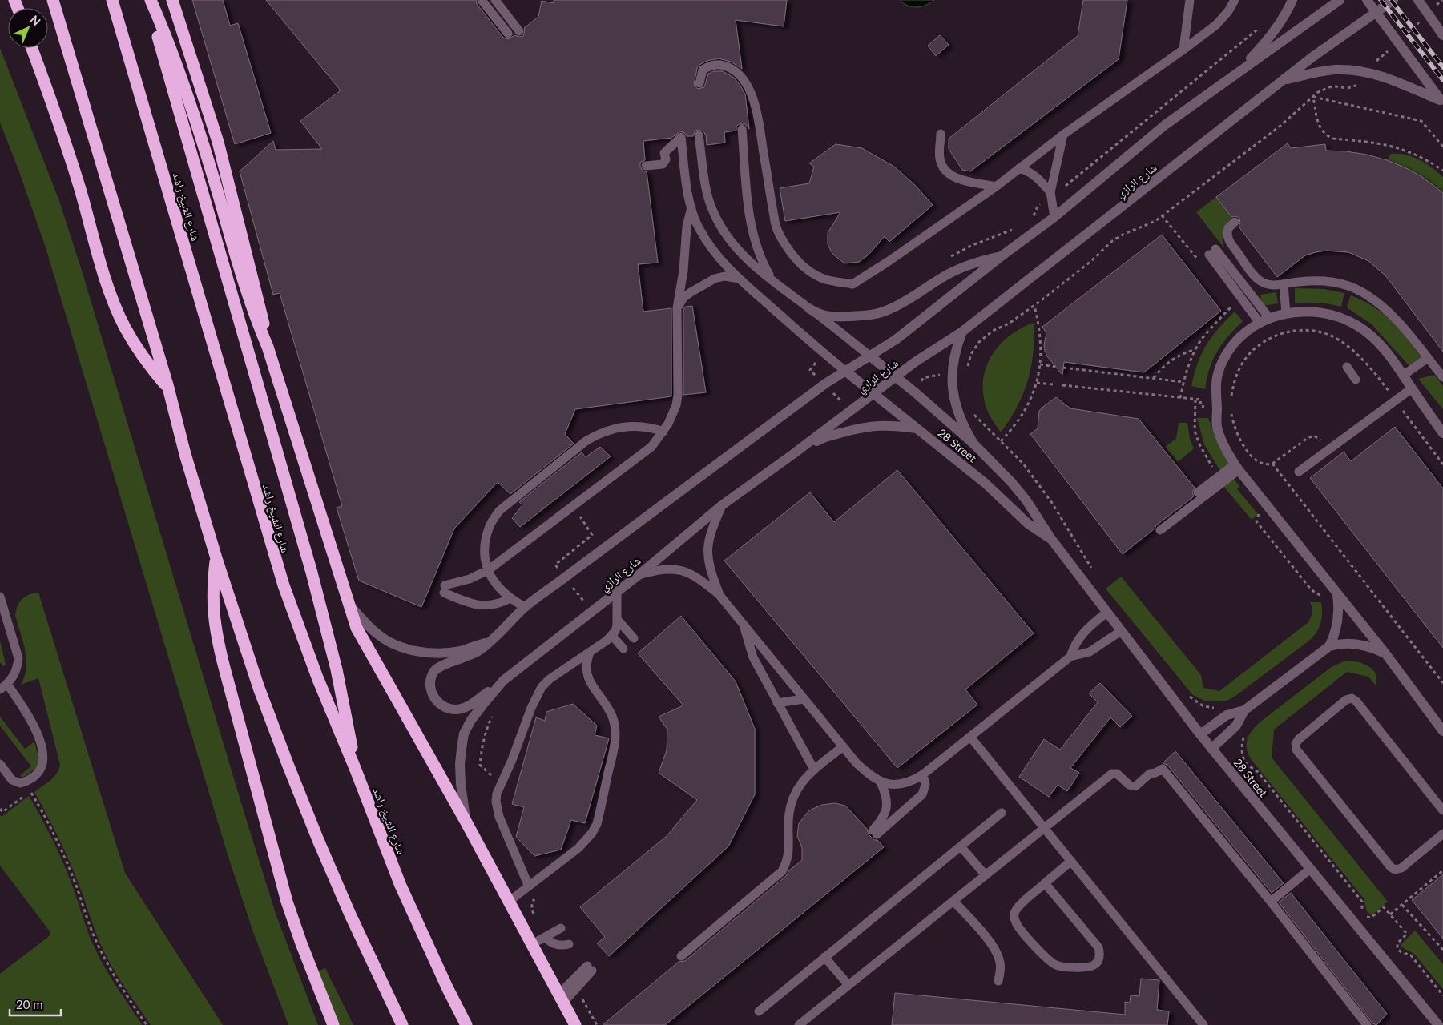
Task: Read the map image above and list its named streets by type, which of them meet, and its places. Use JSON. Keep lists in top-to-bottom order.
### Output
{
  "streets": {
    "highway": ["شارع الشيخ راشد"],
    "street": ["شارع الرازي", "28 Street"]
  },
  "crossings": [
    ["شارع الرازي", "28 Street"]
  ],
  "scale_bar": "20 m",
  "north": "top right"
}
